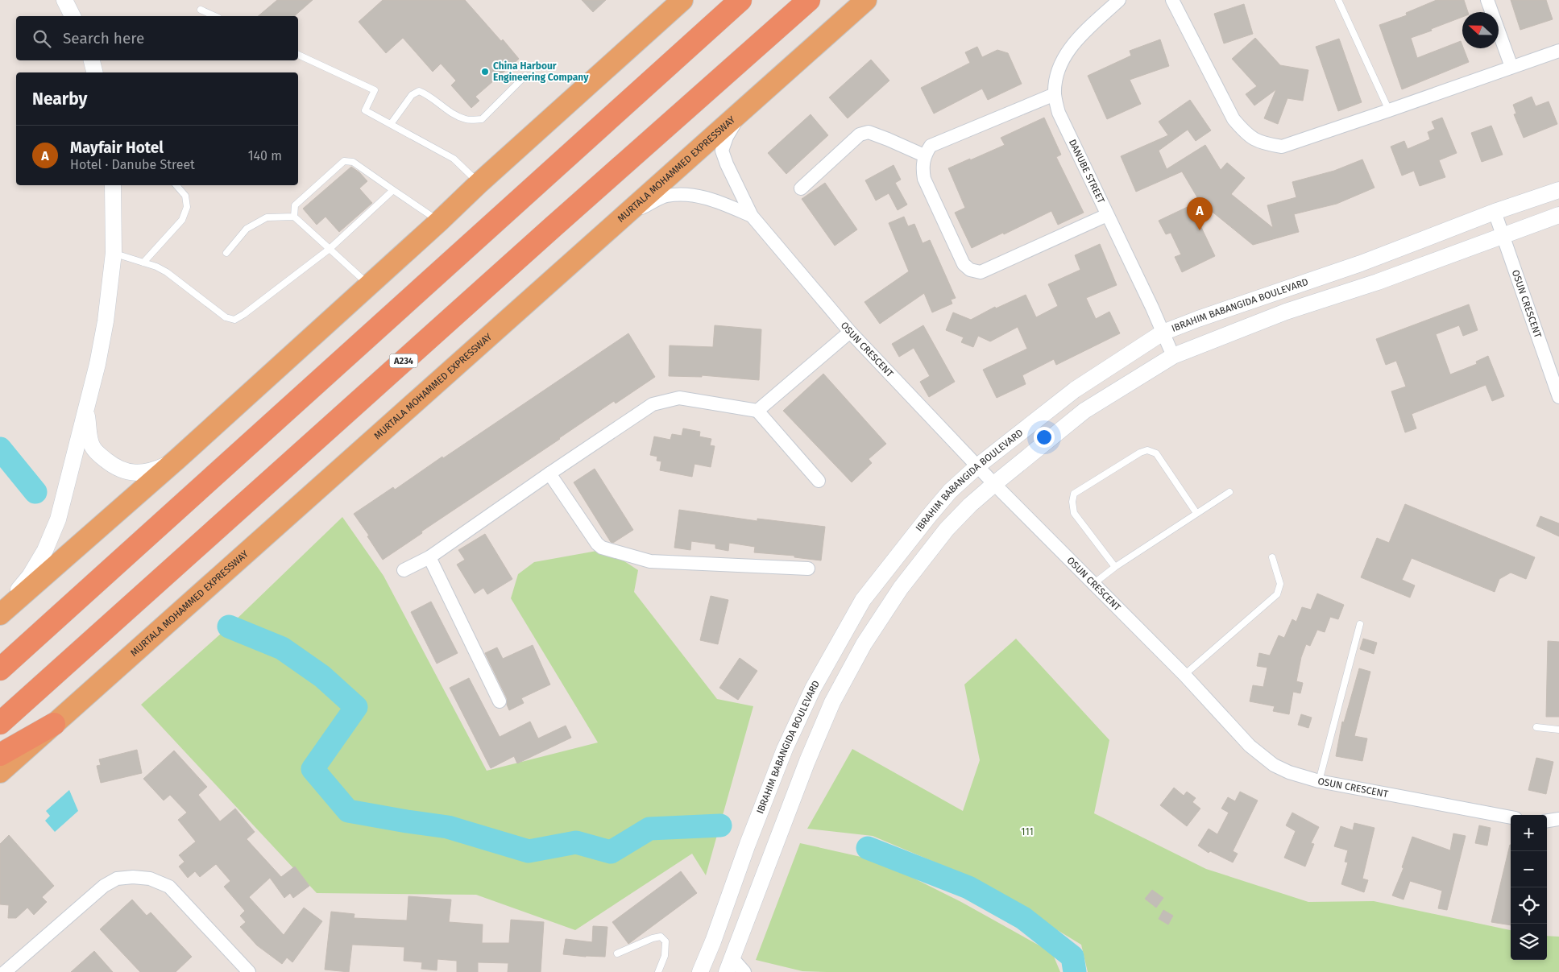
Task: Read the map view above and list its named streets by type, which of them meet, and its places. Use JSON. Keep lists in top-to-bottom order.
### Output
{
  "streets": {
    "highway": ["MURTALA MOHAMMED EXPRESSWAY", "A234"],
    "street": ["DANUBE STREET", "IBRAHIM BABANGIDA BOULEVARD", "OSUN CRESCENT"]
  },
  "crossings": [
    ["DANUBE STREET", "IBRAHIM BABANGIDA BOULEVARD"],
    ["IBRAHIM BABANGIDA BOULEVARD", "OSUN CRESCENT"]
  ],
  "parks": ["111"],
  "places": ["China Harbour Engineering Company"],
  "north": "left",
  "page": {
    "search": "Search here",
    "heading": "Nearby",
    "list": [
      {
        "mark": "A",
        "name": "Mayfair Hotel",
        "note": "Hotel · Danube Street",
        "value": "140 m"
      }
    ],
    "pins": "A",
    "map_buttons": ["+", "−"]
  }
}
